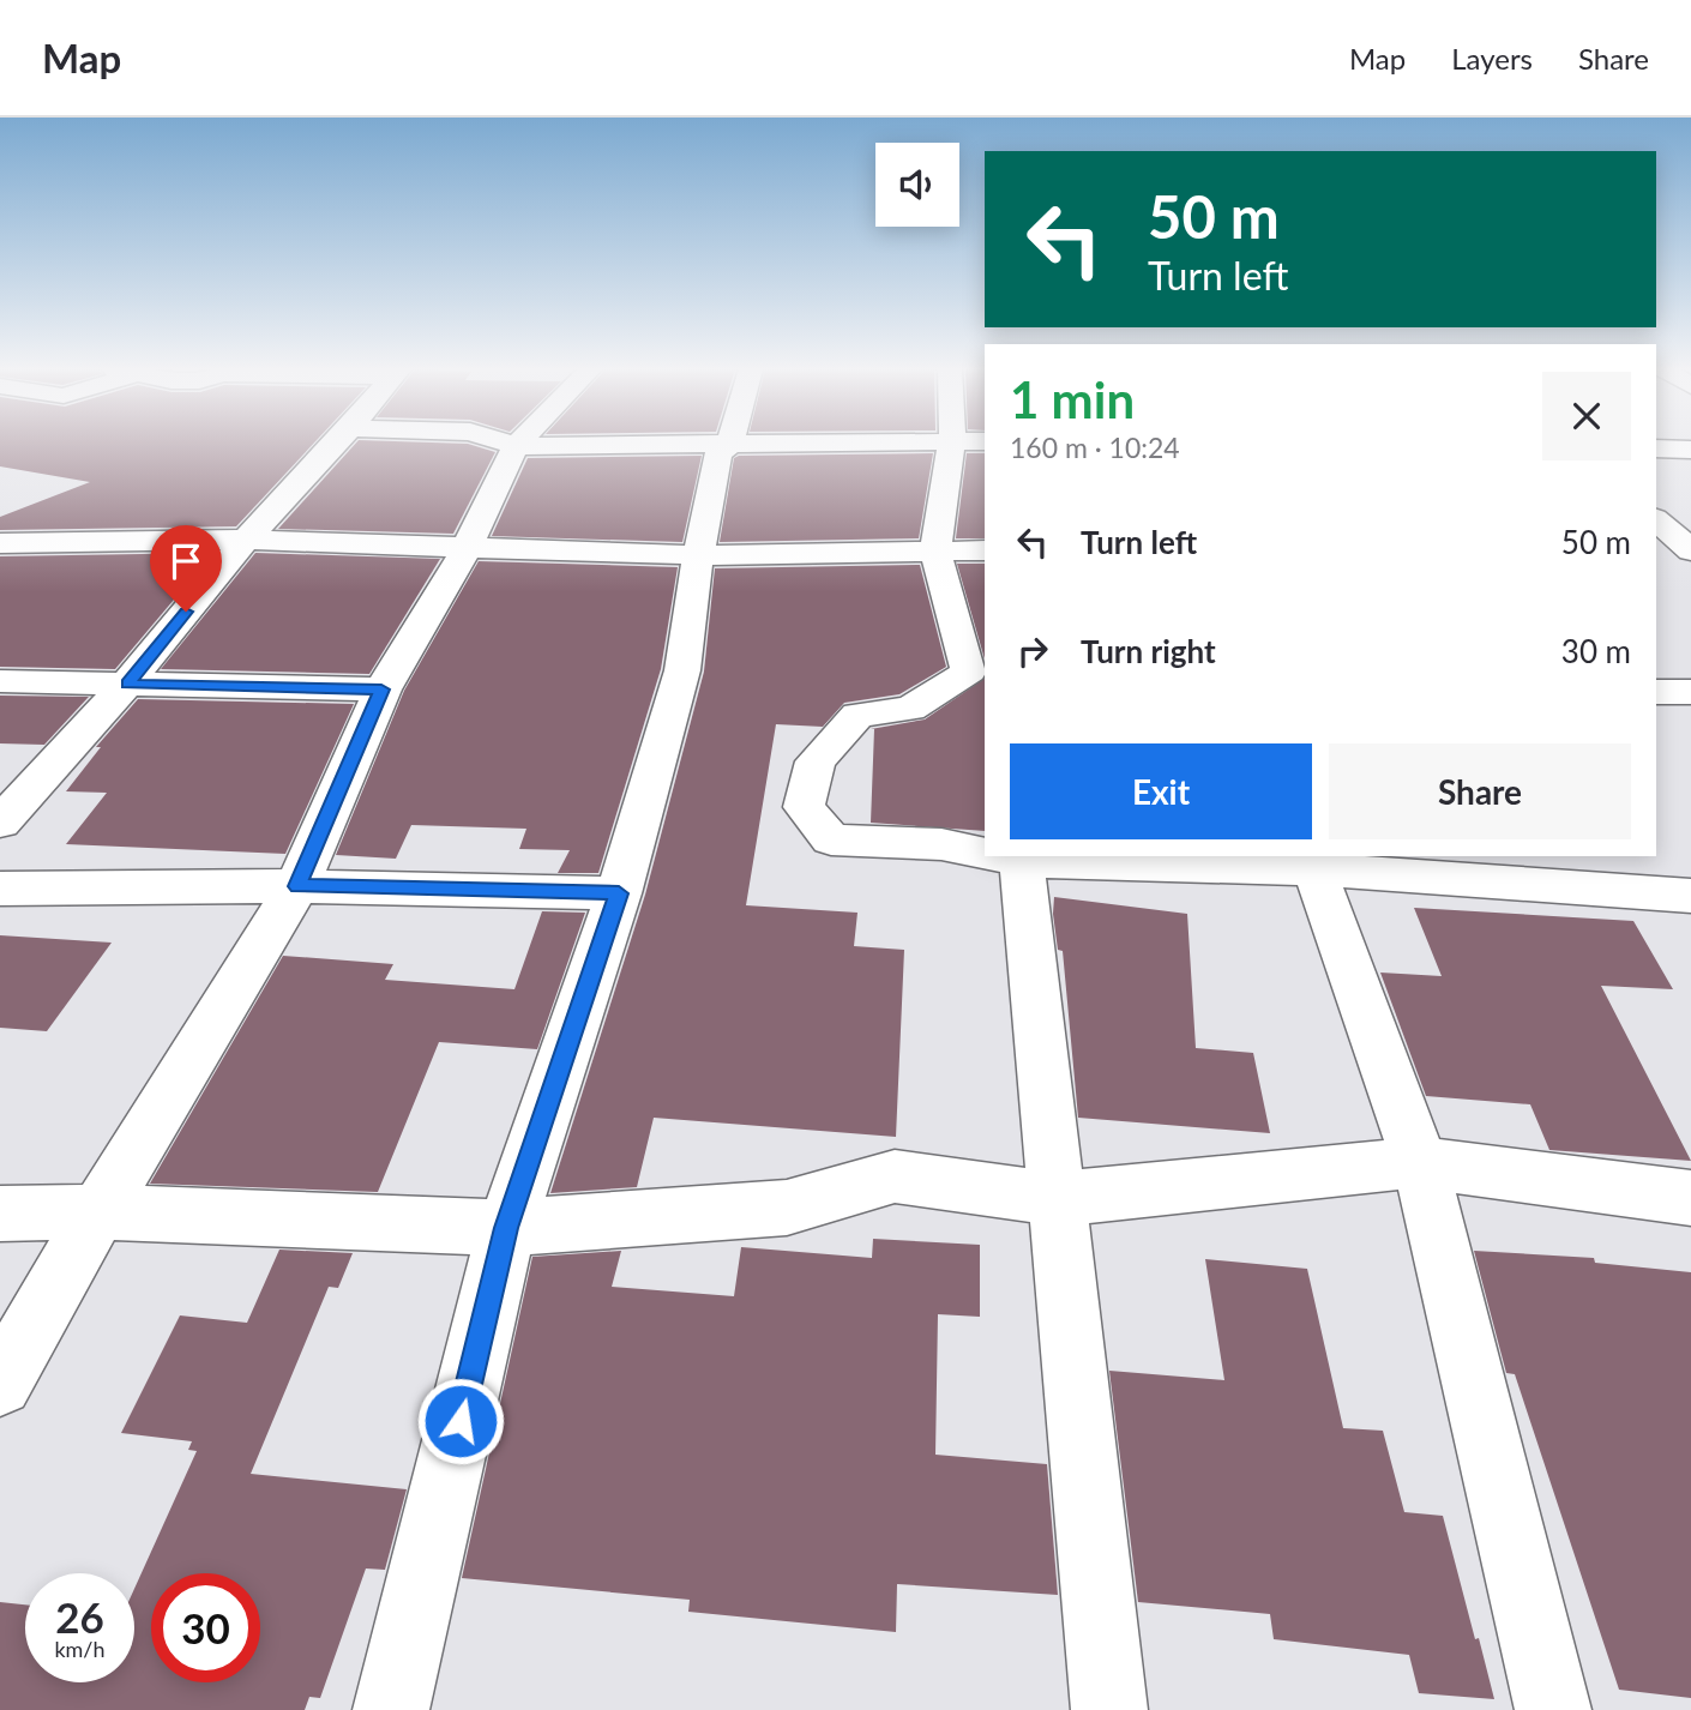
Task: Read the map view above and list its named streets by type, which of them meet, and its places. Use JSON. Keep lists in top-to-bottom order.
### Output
{
  "page": {
    "header": "Map",
    "nav": ["Map", "Layers", "Share"],
    "turn": ["50 m", "Turn left"],
    "heading": ["1 min", "160 m · 10:24"],
    "list": [
      {
        "name": "Turn left",
        "value": "50 m"
      },
      {
        "name": "Turn right",
        "value": "30 m"
      }
    ],
    "buttons": ["Exit", "Share"],
    "speed": "26 km/h",
    "limit": "30"
  }
}
